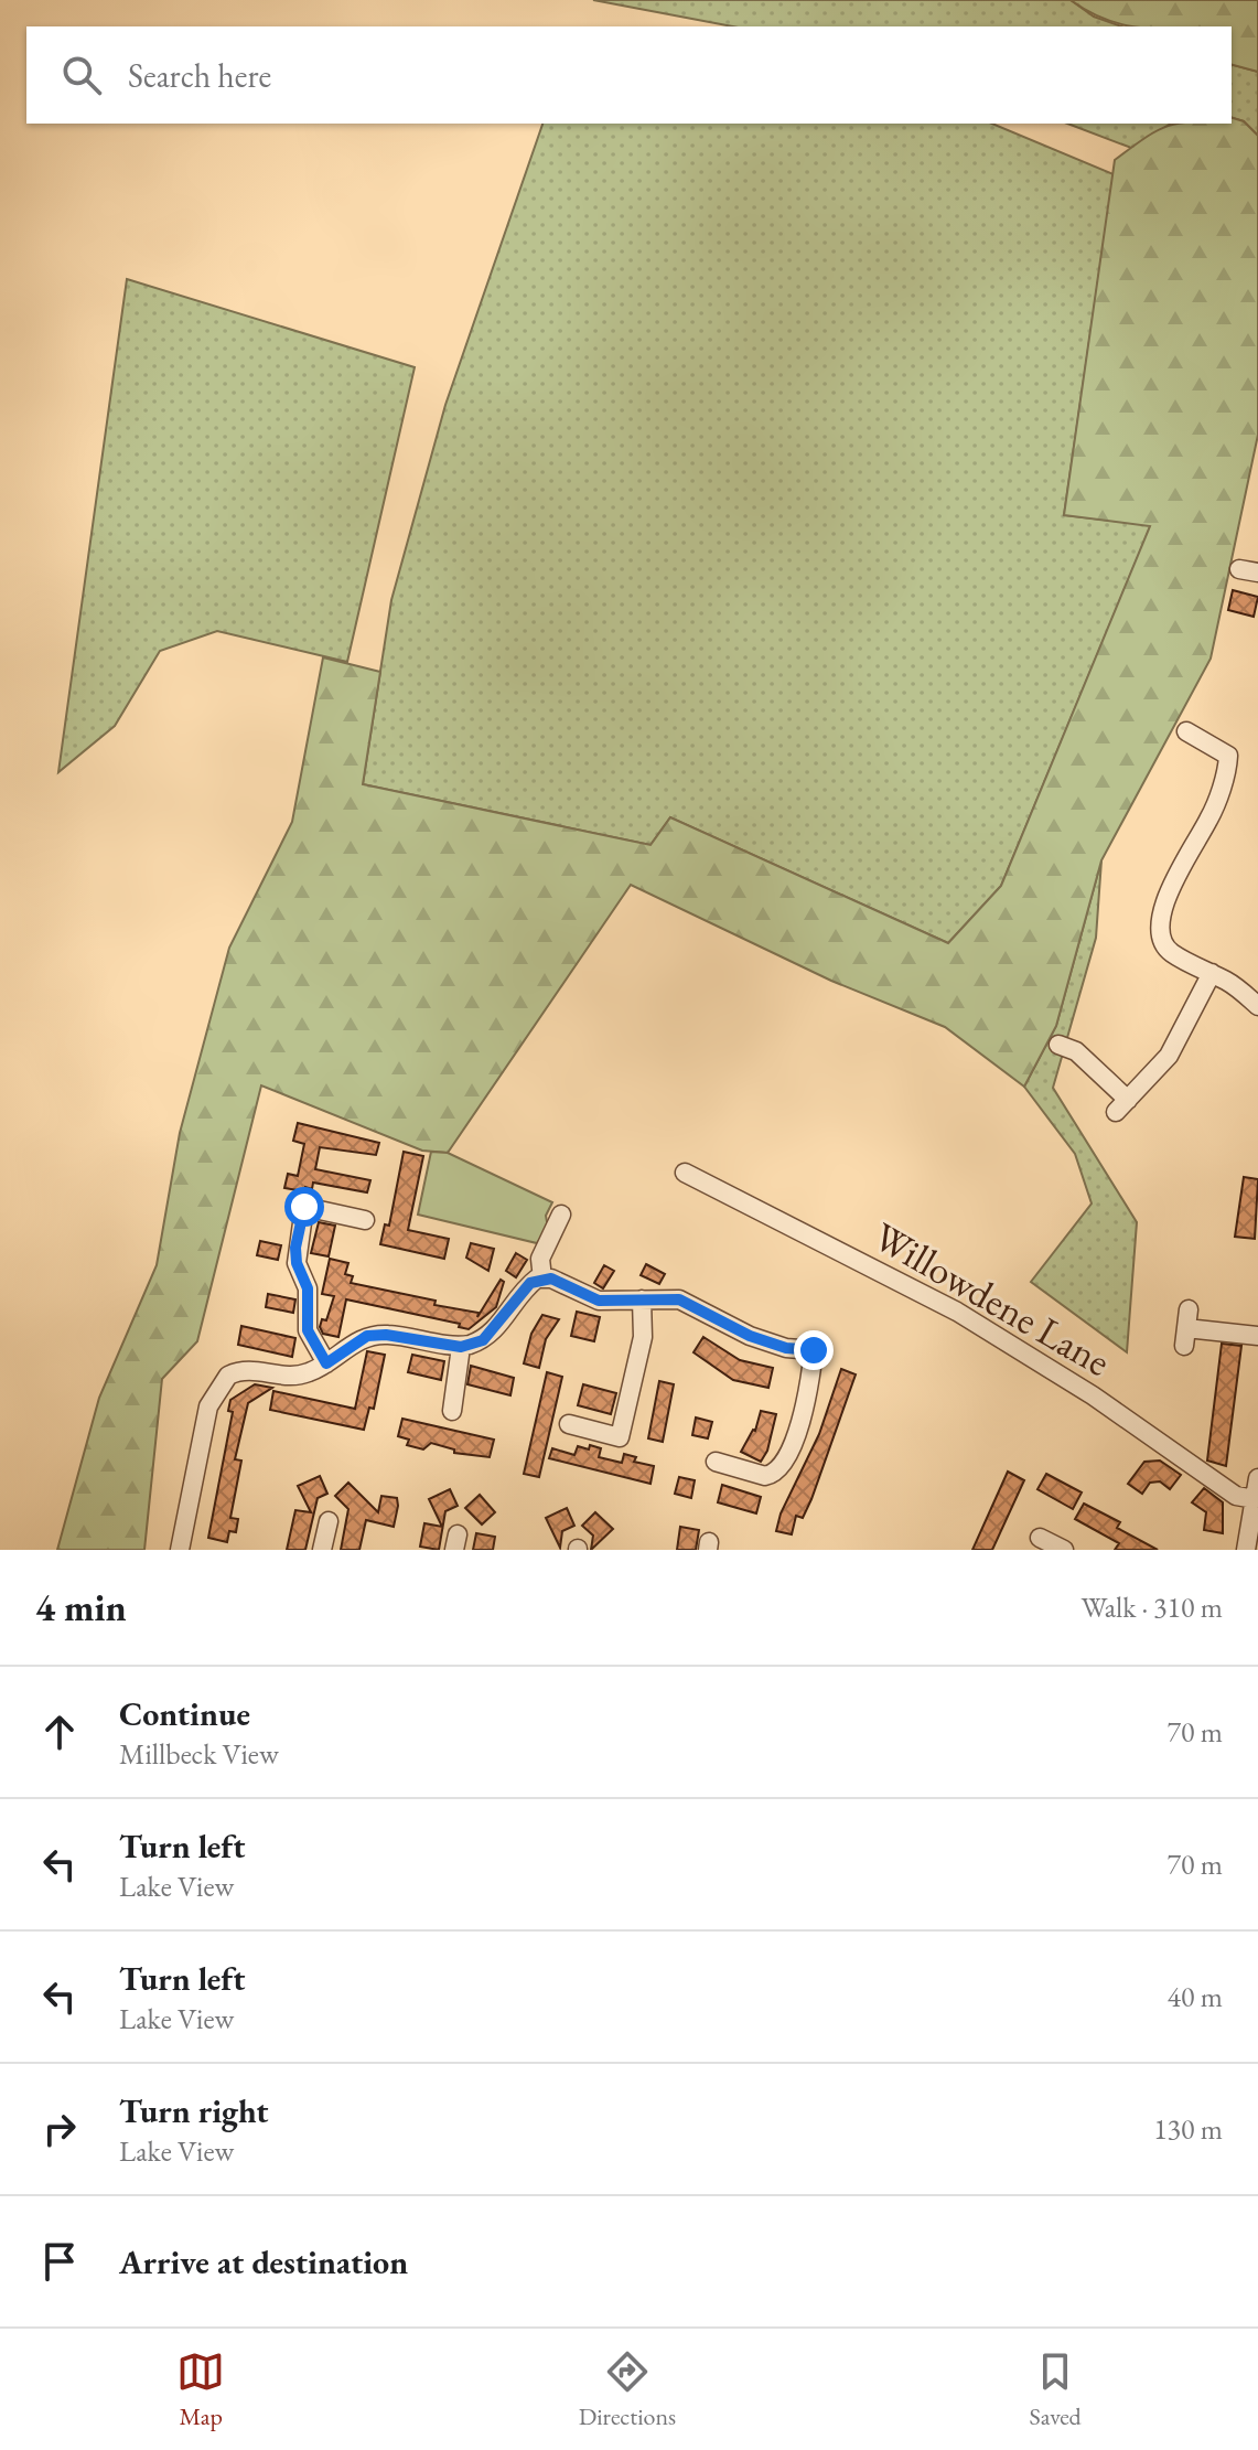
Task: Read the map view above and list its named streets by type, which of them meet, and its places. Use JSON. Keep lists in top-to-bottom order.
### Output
{
  "streets": {
    "street": ["Willowdene Lane"]
  },
  "page": {
    "search": "Search here",
    "heading": ["4 min", "Walk · 310 m"],
    "list": [
      ["Continue", "Millbeck View", "70 m"],
      ["Turn left", "Lake View", "70 m"],
      ["Turn left", "Lake View", "40 m"],
      ["Turn right", "Lake View", "130 m"],
      "Arrive at destination"
    ],
    "nav": ["Map", "Directions", "Saved"]
  }
}
